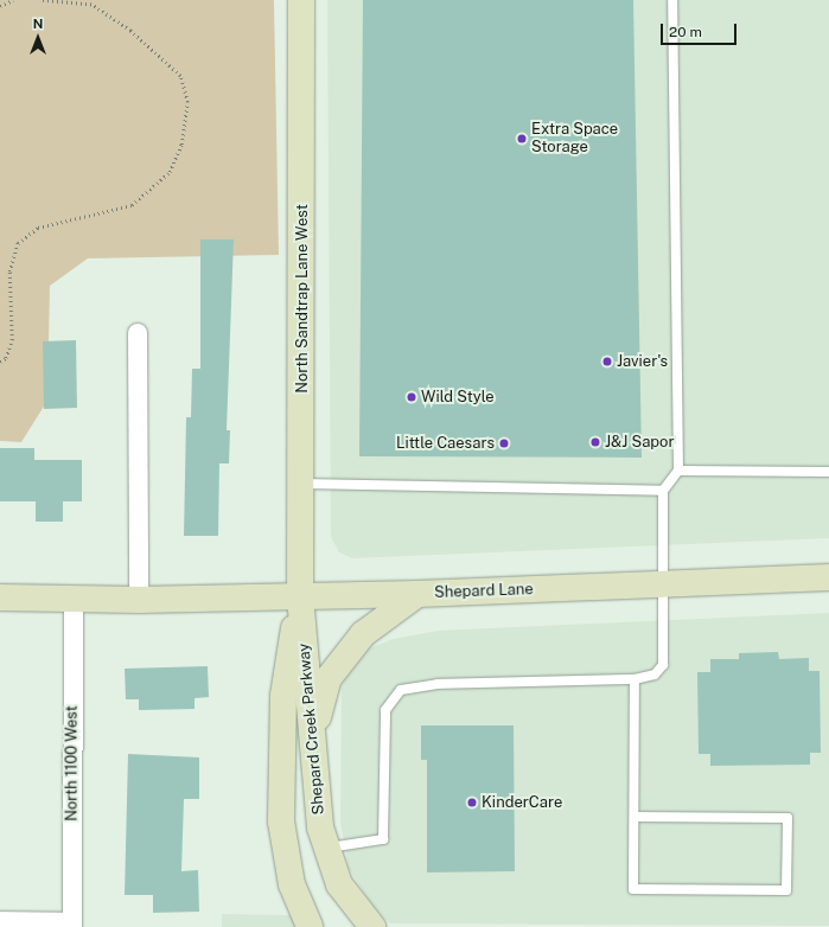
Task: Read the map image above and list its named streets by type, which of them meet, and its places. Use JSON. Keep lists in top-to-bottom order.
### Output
{
  "streets": {
    "street": [
      "North Sandtrap Lane West",
      "Shepard Lane",
      "Shepard Creek Parkway",
      "North 1100 West"
    ]
  },
  "crossings": [
    ["North Sandtrap Lane West", "Shepard Lane"],
    ["North Sandtrap Lane West", "Shepard Creek Parkway"],
    ["Shepard Lane", "Shepard Creek Parkway"],
    ["Shepard Lane", "North 1100 West"]
  ],
  "places": [
    "Extra Space Storage",
    "Javier's",
    "Wild Style",
    "J&J Sapor",
    "Little Caesars",
    "KinderCare"
  ],
  "scale_bar": "20 m",
  "north": "top"
}
